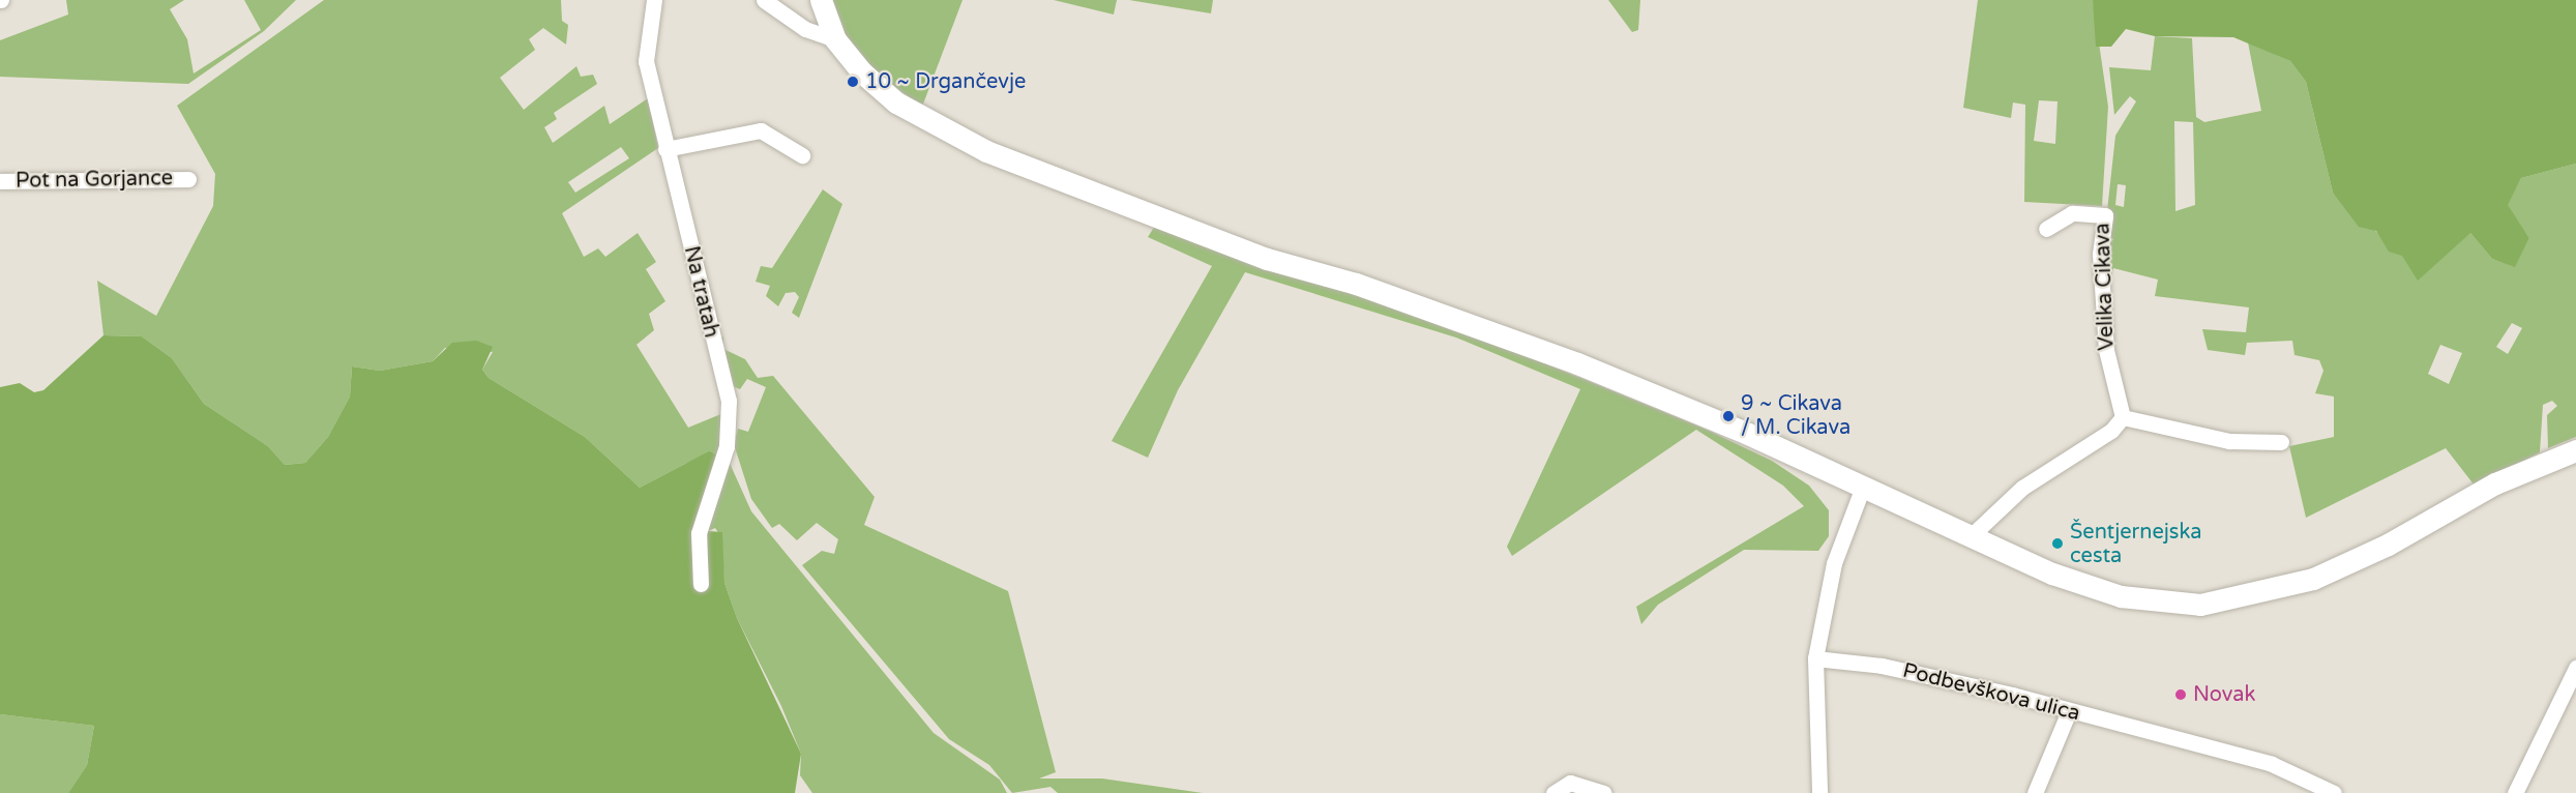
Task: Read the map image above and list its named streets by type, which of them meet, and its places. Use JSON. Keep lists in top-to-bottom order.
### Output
{
  "streets": {
    "street": [
      "Pot na Gorjance",
      "Velika Cikava",
      "Na tratah",
      "Podbevškova ulica"
    ]
  },
  "places": [
    "10 ~ Drgančevje",
    "9 ~ Cikava / M. Cikava",
    "Šentjernejska cesta",
    "Novak"
  ]
}
